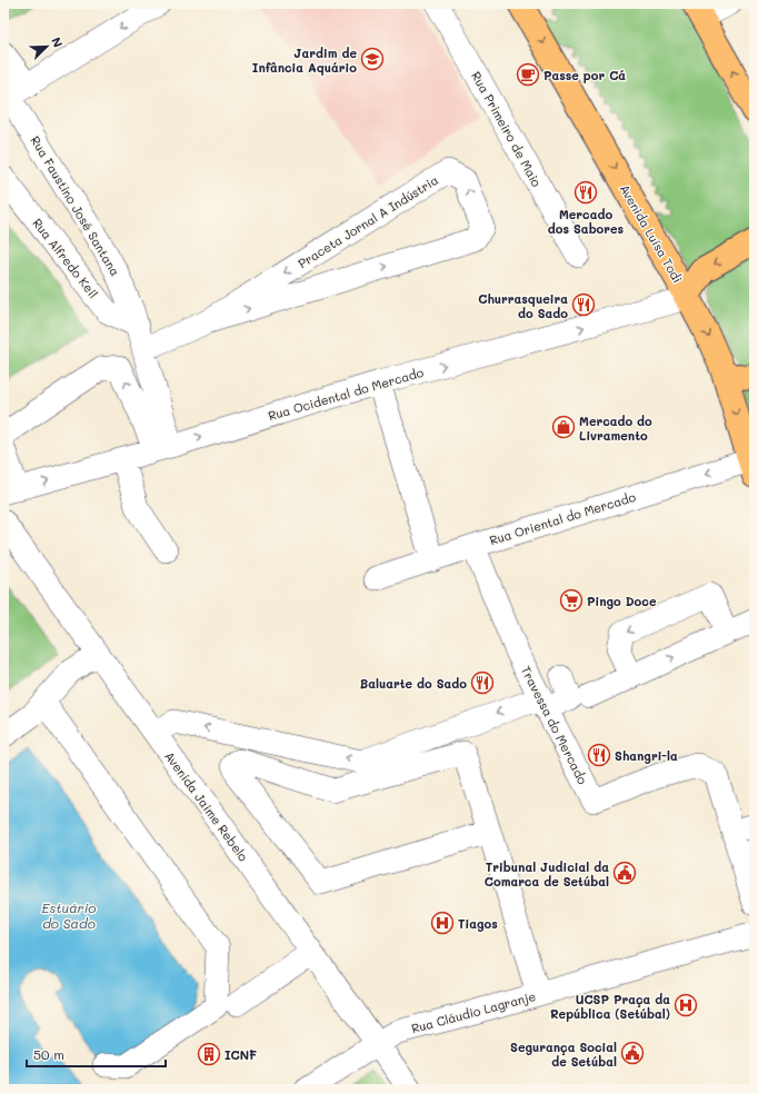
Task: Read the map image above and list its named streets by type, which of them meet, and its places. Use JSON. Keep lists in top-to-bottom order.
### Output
{
  "streets": {
    "main road": ["Avenida Luísa Todi"],
    "street": [
      "Rua Primeiro de Maio",
      "Rua Faustino José Santana",
      "Praceta Jornal A Indústria",
      "Rua Alfredo Keil",
      "Rua Ocidental do Mercado",
      "Rua Oriental do Mercado",
      "Travessa do Mercado",
      "Avenida Jaime Rebelo",
      "Rua Cláudio Lagranje"
    ]
  },
  "crossings": [
    ["Rua Faustino José Santana", "Praceta Jornal A Indústria"],
    ["Rua Faustino José Santana", "Rua Alfredo Keil"],
    ["Rua Faustino José Santana", "Rua Ocidental do Mercado"],
    ["Avenida Luísa Todi", "Rua Ocidental do Mercado"],
    ["Avenida Luísa Todi", "Rua Oriental do Mercado"],
    ["Rua Oriental do Mercado", "Travessa do Mercado"],
    ["Avenida Jaime Rebelo", "Rua Cláudio Lagranje"]
  ],
  "one_way": ["Avenida Luísa Todi", "Rua Ocidental do Mercado"],
  "water": ["Estuário do Sado"],
  "places": {
    "school or university": ["Jardim de Infância Aquário"],
    "cafe": ["Passe por Cá"],
    "restaurant": [
      "Mercado dos Sabores",
      "Churrasqueira do Sado",
      "Baluarte do Sado",
      "Shangri-la"
    ],
    "shop": ["Mercado do Livramento"],
    "supermarket": ["Pingo Doce"],
    "public building": ["Tribunal Judicial da Comarca de Setúbal", "Segurança Social de Setúbal"],
    "hospital": ["Tiagos", "UCSP Praça da República (Setúbal)"],
    "building": ["ICNF"]
  },
  "scale_bar": "50 m",
  "north": "top right"
}
